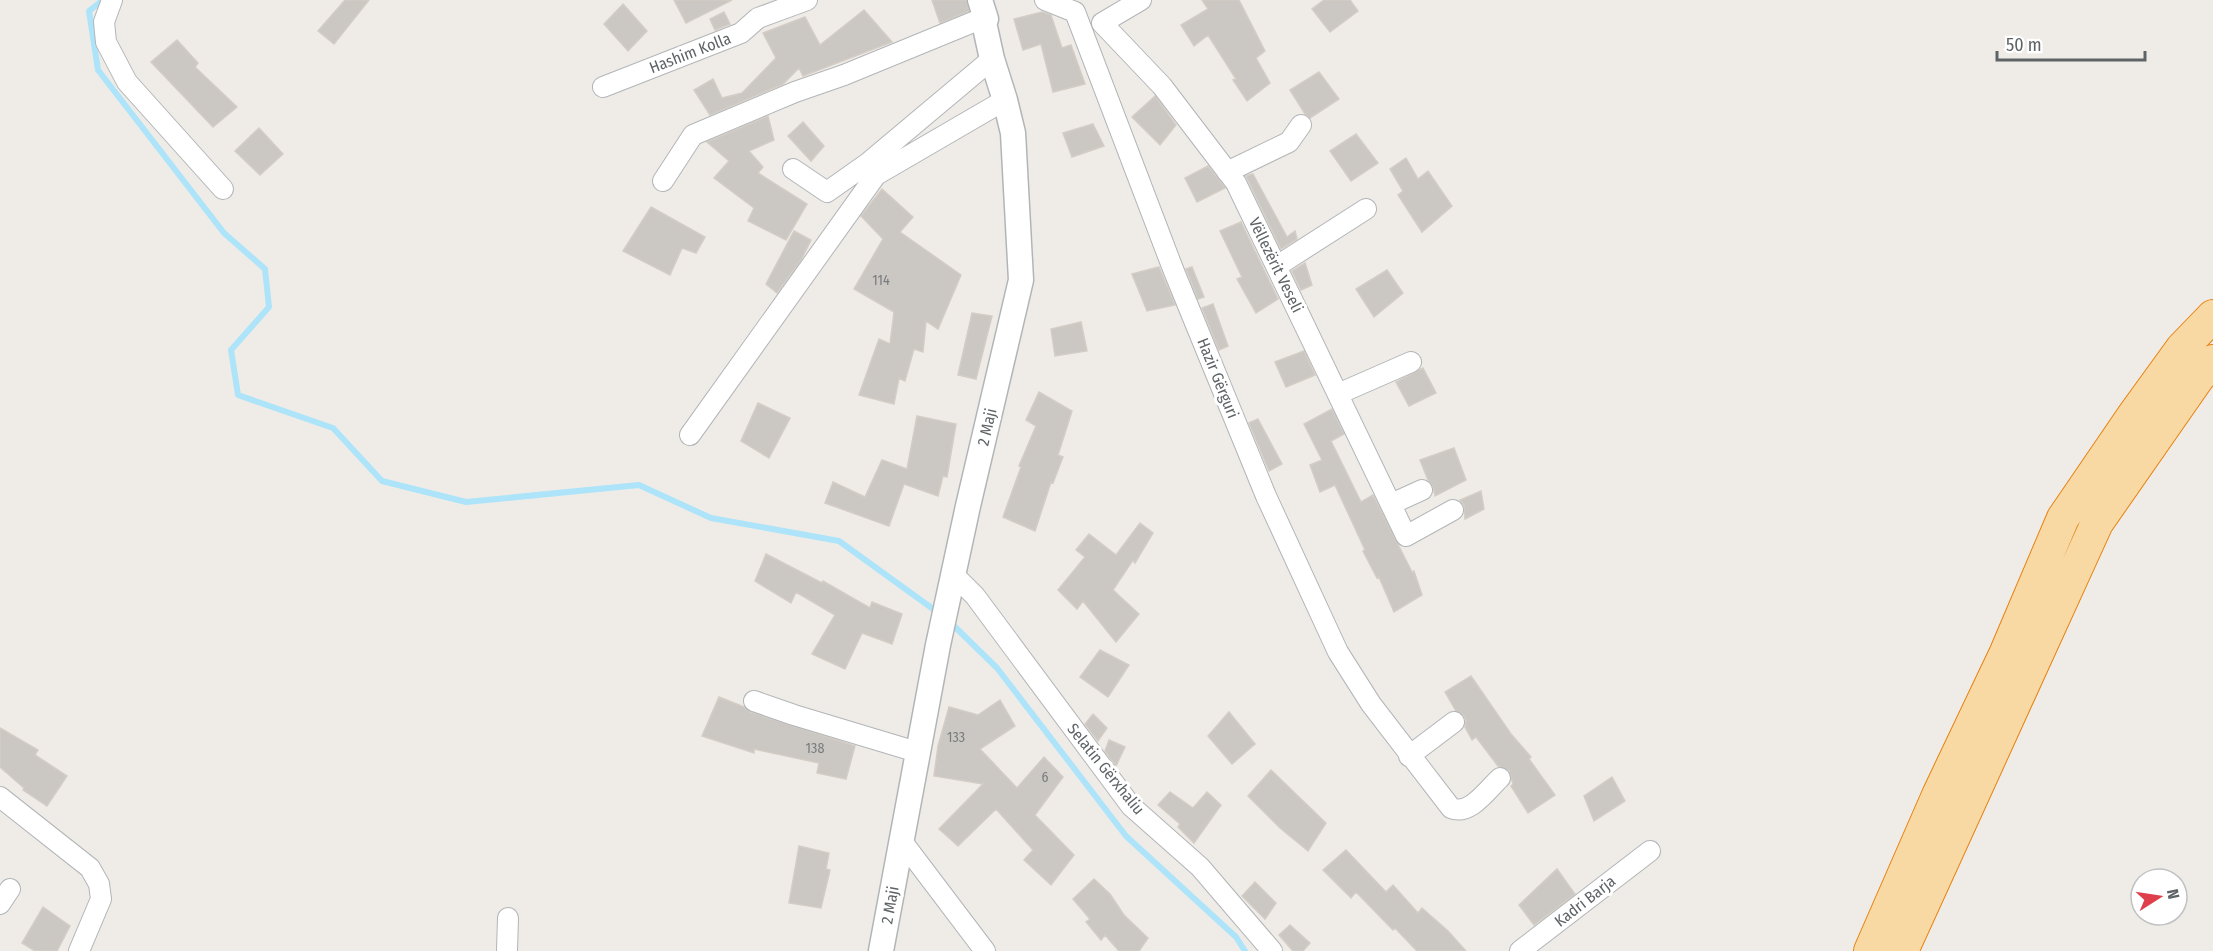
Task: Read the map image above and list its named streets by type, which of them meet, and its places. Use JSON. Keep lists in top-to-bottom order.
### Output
{
  "streets": {
    "street": [
      "Hashim Kolla",
      "Vëllezërit Veseli",
      "Hazir Gërguri",
      "2 Maji",
      "Selatin Gërxhaliu",
      "Kadri Barja"
    ]
  },
  "crossings": [
    ["Vëllezërit Veseli", "Hazir Gërguri"],
    ["2 Maji", "Selatin Gërxhaliu"]
  ],
  "house_numbers": [
    "114",
    "133",
    "138",
    "6"
  ],
  "scale_bar": "50 m",
  "north": "right"
}
